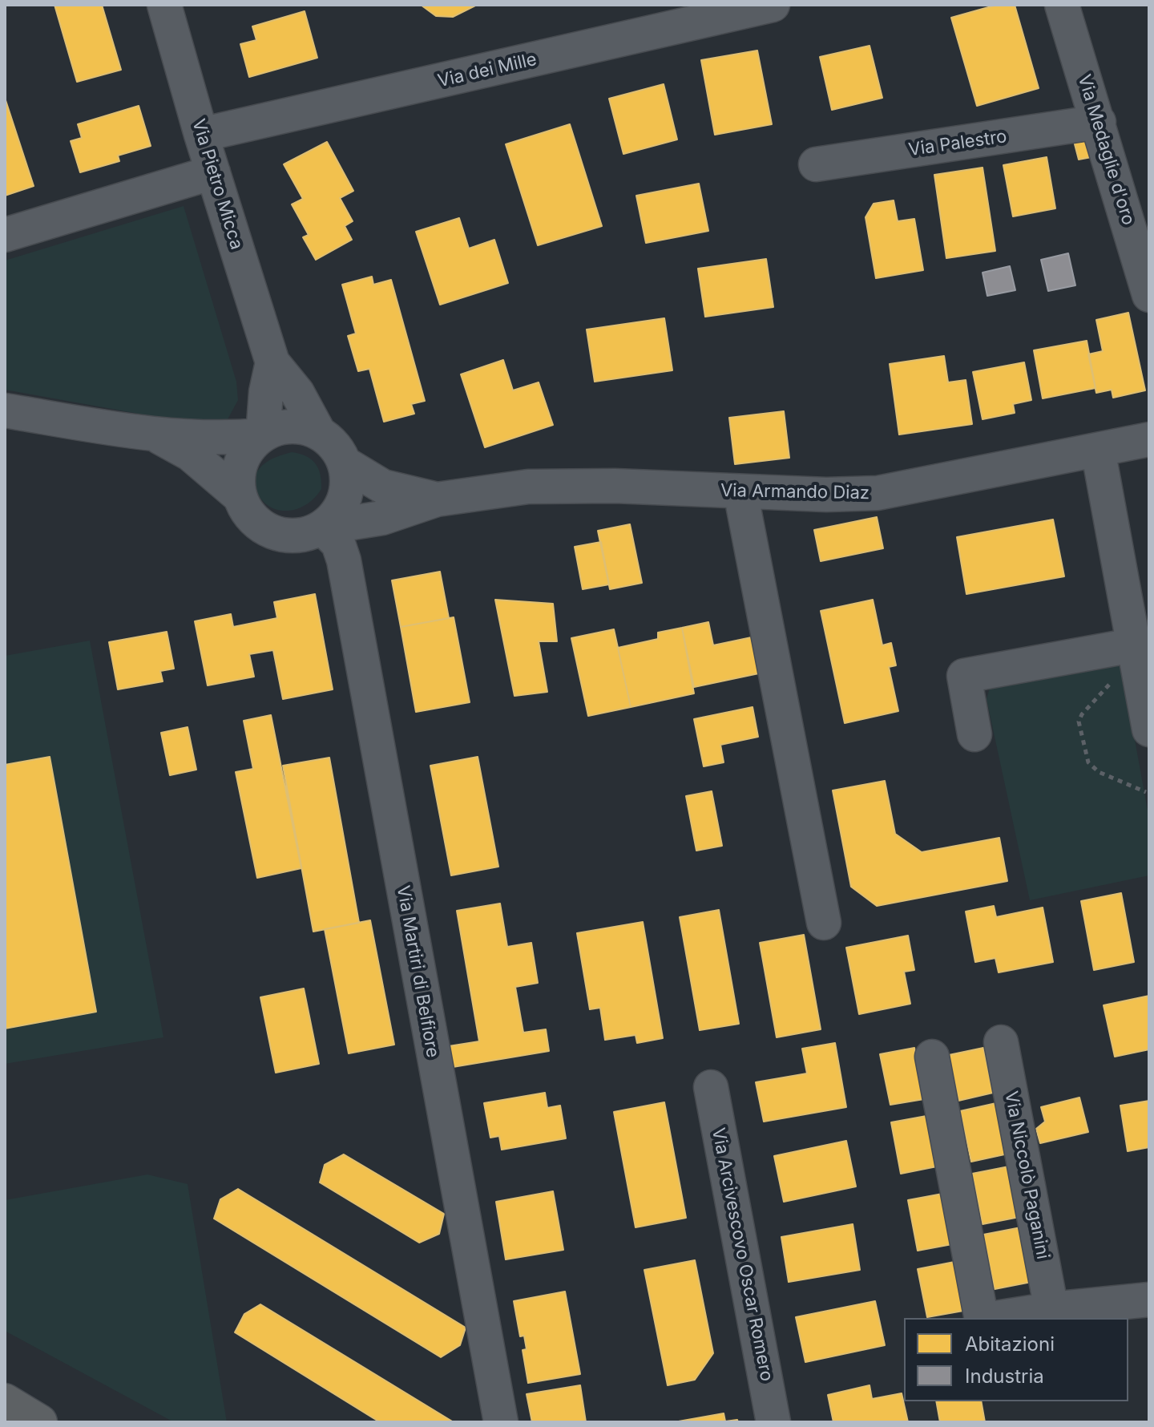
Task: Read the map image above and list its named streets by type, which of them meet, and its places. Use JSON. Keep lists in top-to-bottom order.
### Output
{
  "streets": {
    "street": [
      "Via dei Mille",
      "Via Palestro",
      "Via Medaglie d'oro",
      "Via Pietro Micca",
      "Via Armando Diaz",
      "Via Martiri di Belfiore",
      "Via Niccolò Paganini",
      "Via Arcivescovo Oscar Romero"
    ]
  },
  "crossings": [
    ["Via dei Mille", "Via Pietro Micca"],
    ["Via Palestro", "Via Medaglie d'oro"],
    ["Via Pietro Micca", "Via Armando Diaz"],
    ["Via Pietro Micca", "Via Martiri di Belfiore"],
    ["Via Armando Diaz", "Via Martiri di Belfiore"]
  ],
  "legend": ["Abitazioni", "Industria"]
}
